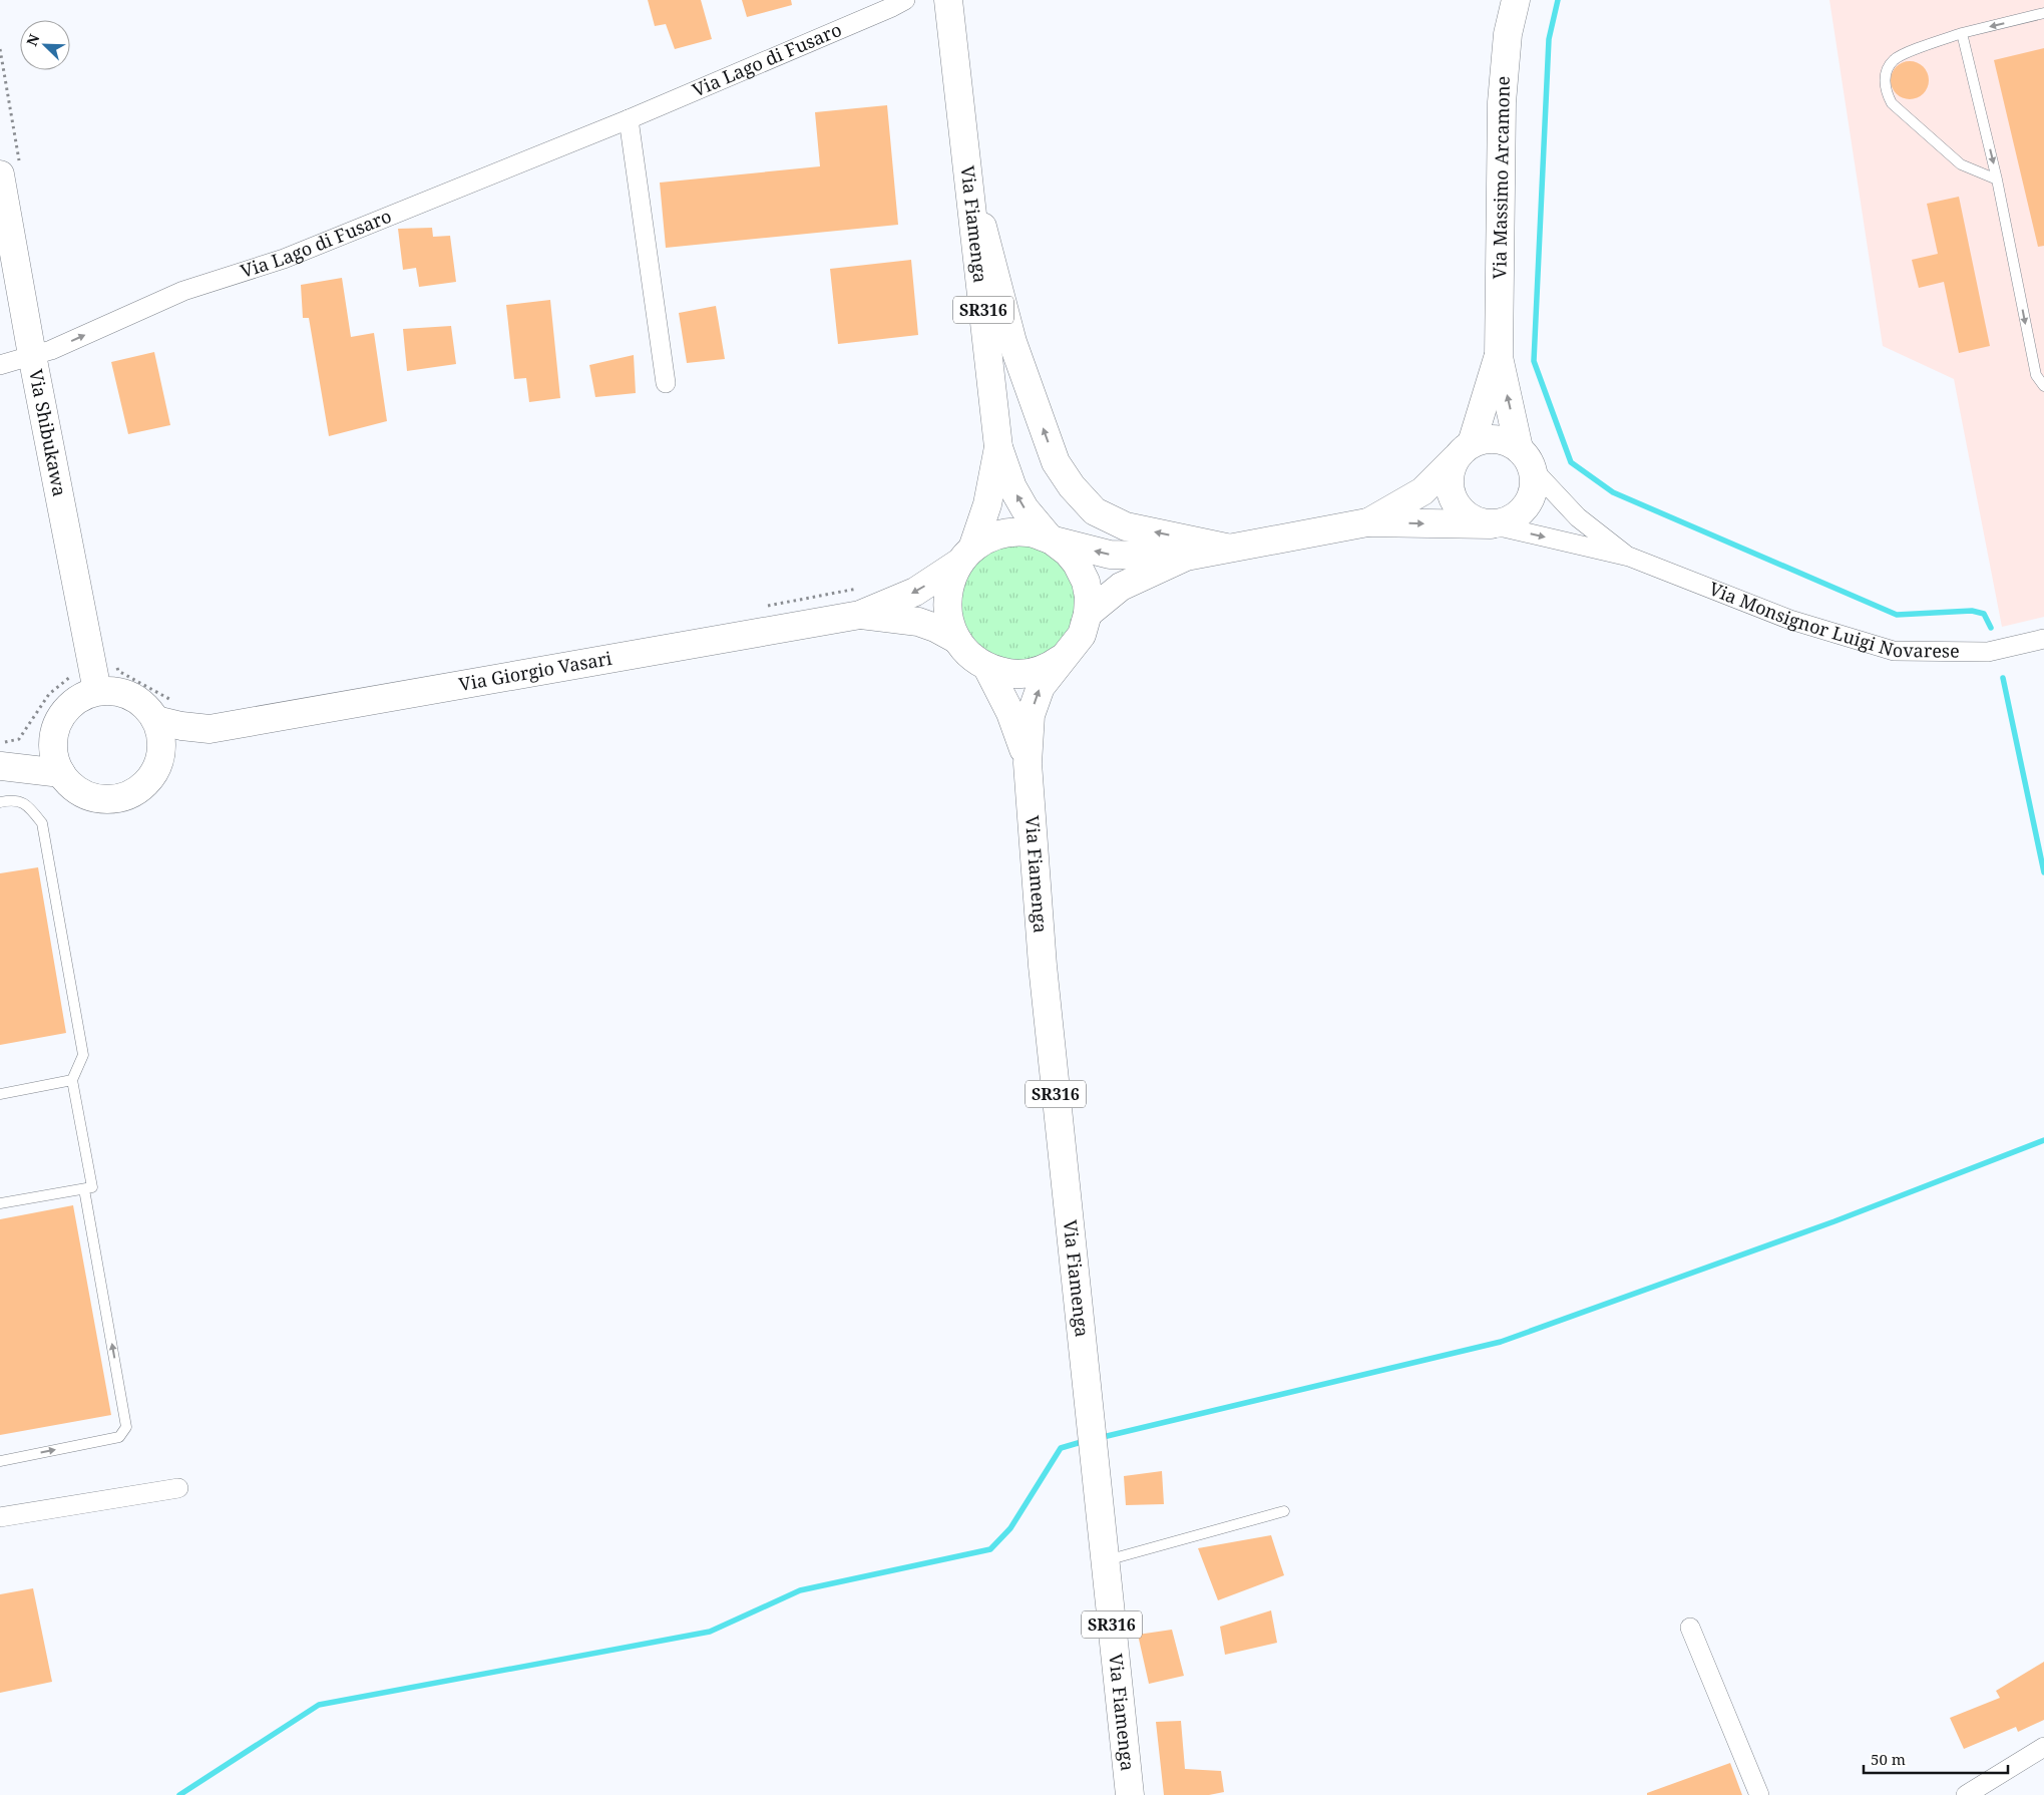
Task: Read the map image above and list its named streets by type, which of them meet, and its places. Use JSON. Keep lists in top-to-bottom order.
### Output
{
  "streets": {
    "main road": [
      "Via Massimo Arcamone",
      "Via Fiamenga",
      "SR316",
      "Via Shibukawa",
      "Via Giorgio Vasari"
    ],
    "street": ["Via Lago di Fusaro", "Via Monsignor Luigi Novarese"]
  },
  "crossings": [
    ["Via Lago di Fusaro", "Via Shibukawa"],
    ["Via Massimo Arcamone", "Via Monsignor Luigi Novarese"],
    ["Via Fiamenga", "Via Giorgio Vasari"],
    ["Via Shibukawa", "Via Giorgio Vasari"]
  ],
  "one_way": ["Via Lago di Fusaro"],
  "scale_bar": "50 m",
  "north": "top left"
}
